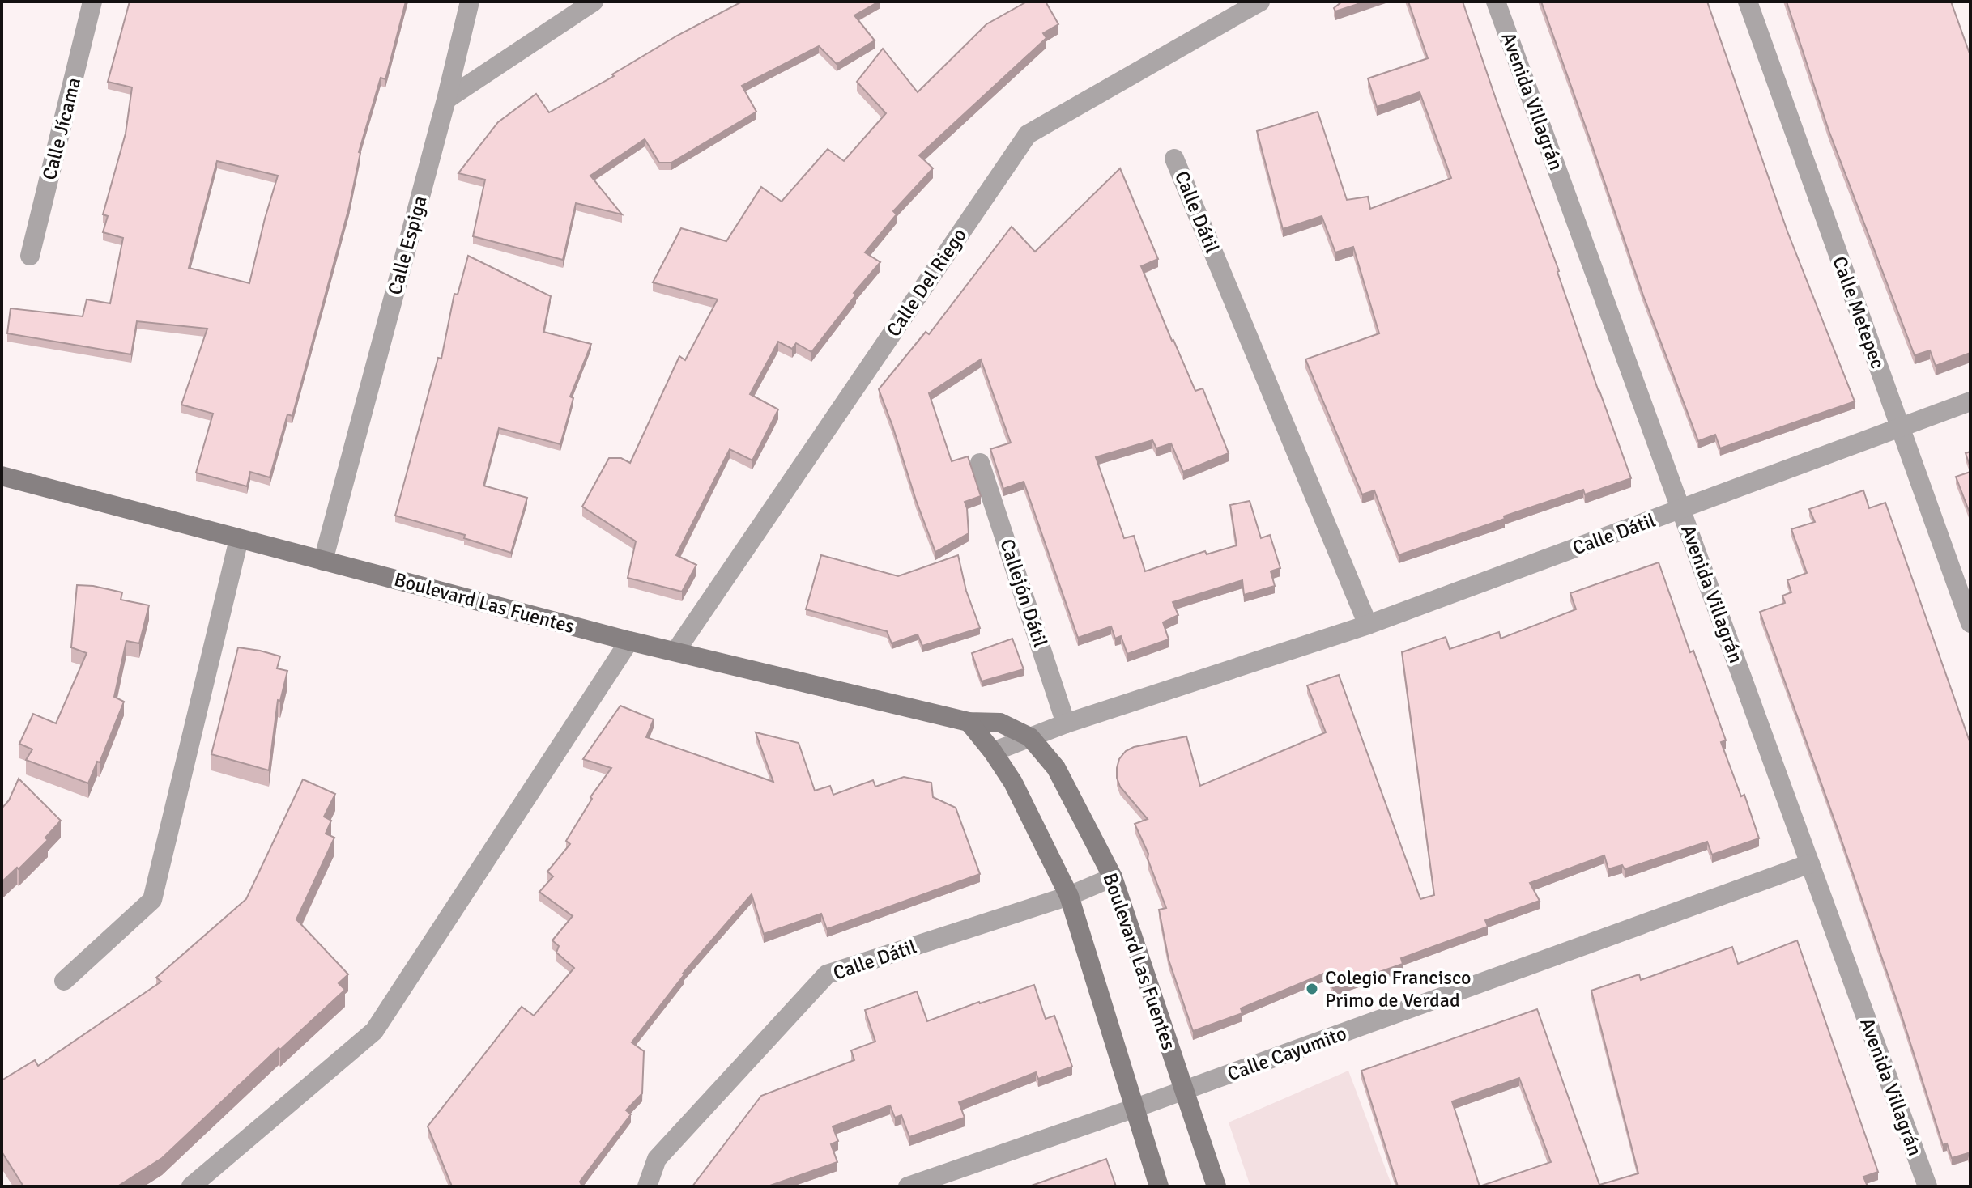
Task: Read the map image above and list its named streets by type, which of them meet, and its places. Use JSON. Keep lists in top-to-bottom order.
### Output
{
  "streets": {
    "street": [
      "Avenida Villagrán",
      "Calle Jícama",
      "Calle Dátil",
      "Calle Espiga",
      "Calle Del Riego",
      "Calle Metepec",
      "Callejón Dátil",
      "Boulevard Las Fuentes",
      "Calle Cayumito"
    ]
  },
  "crossings": [
    ["Avenida Villagrán", "Calle Dátil"],
    ["Avenida Villagrán", "Calle Cayumito"],
    ["Calle Dátil", "Calle Metepec"],
    ["Calle Dátil", "Callejón Dátil"],
    ["Calle Dátil", "Boulevard Las Fuentes"],
    ["Calle Espiga", "Boulevard Las Fuentes"],
    ["Calle Del Riego", "Boulevard Las Fuentes"],
    ["Boulevard Las Fuentes", "Calle Cayumito"]
  ],
  "places": ["Colegio Francisco Primo de Verdad"]
}
